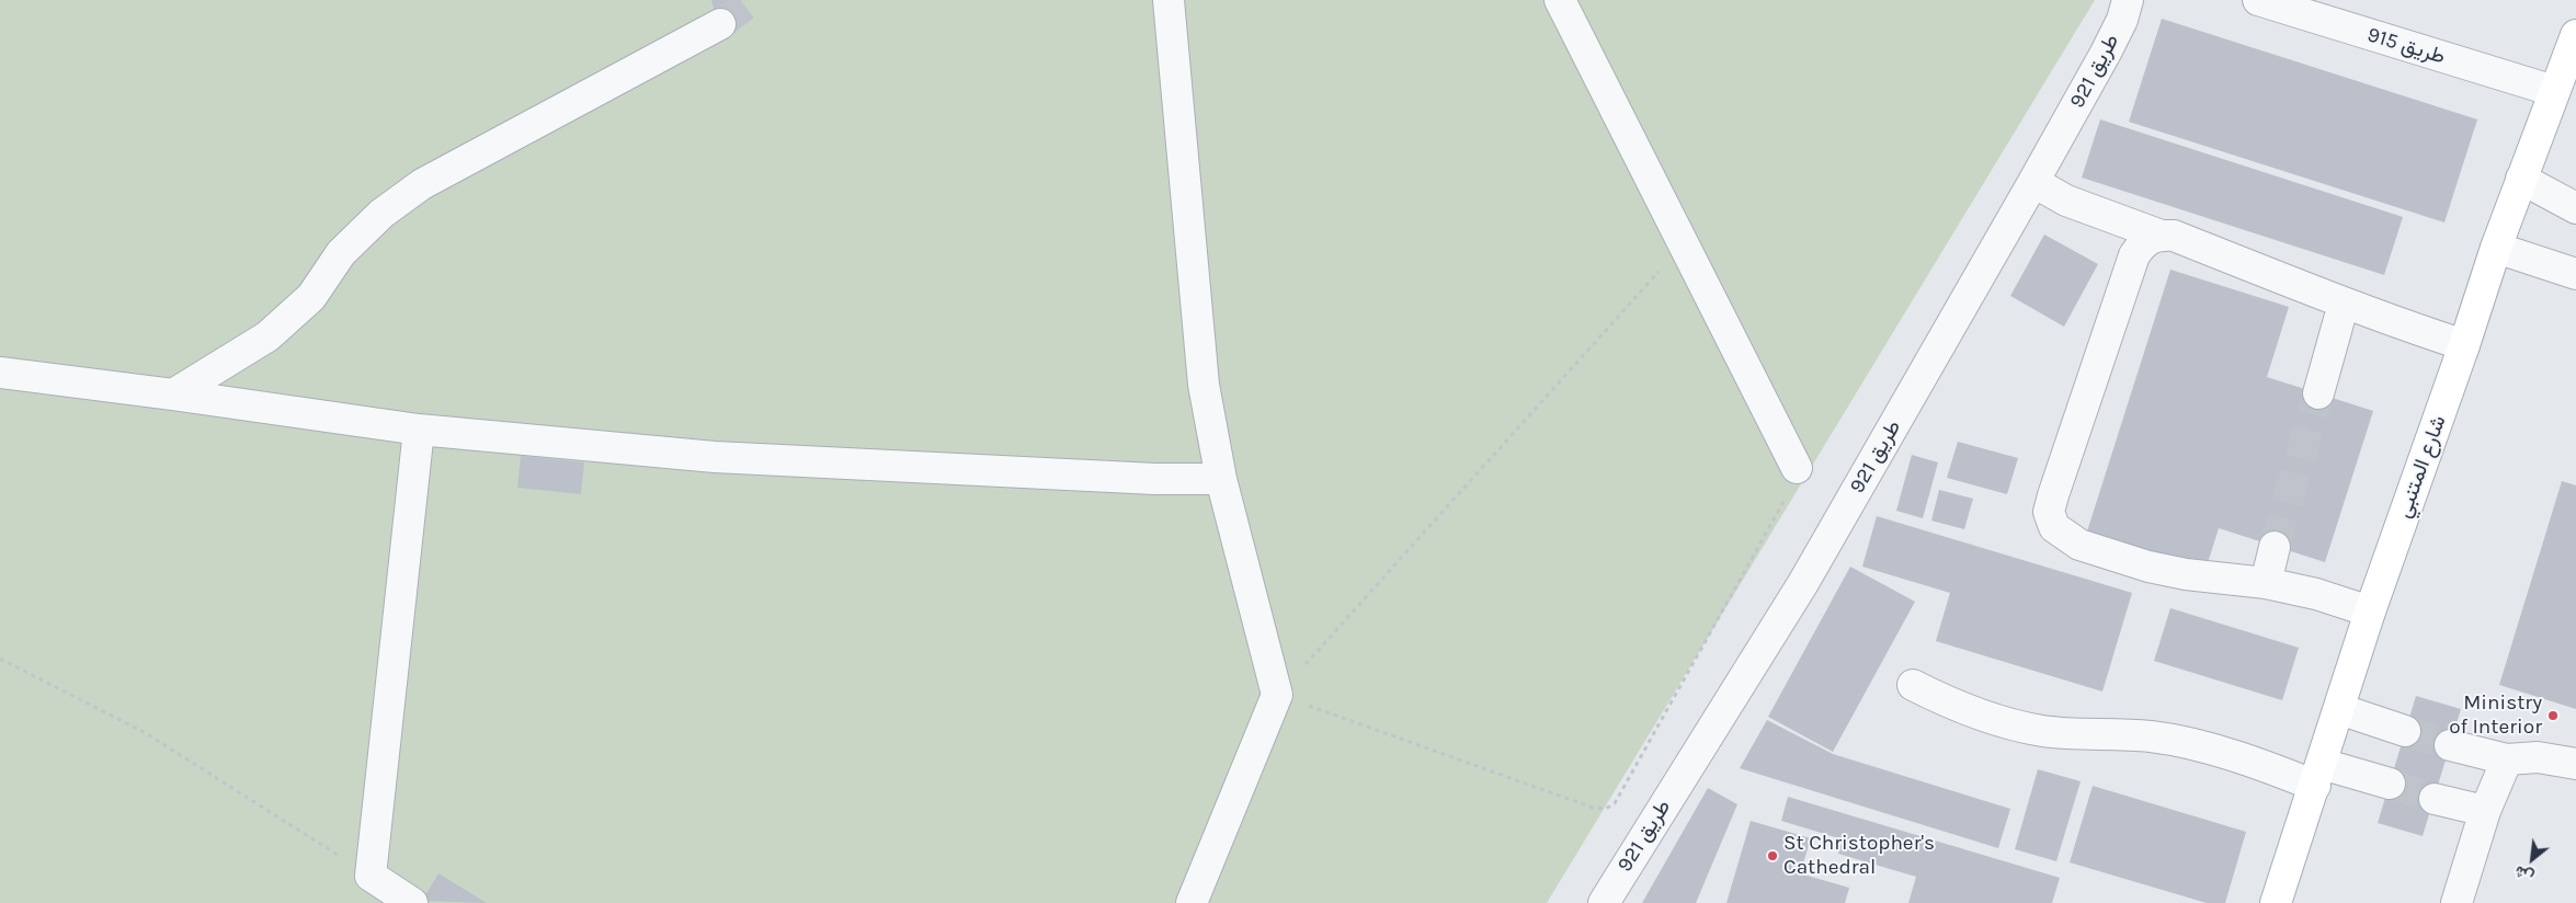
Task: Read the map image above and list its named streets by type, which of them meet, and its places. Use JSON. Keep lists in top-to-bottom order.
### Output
{
  "streets": {
    "main road": ["شارع المتنبي"],
    "street": ["طريق 915", "طريق 921"]
  },
  "crossings": [
    ["طريق 915", "شارع المتنبي"]
  ],
  "places": ["Ministry of Interior", "St Christopher's Cathedral"],
  "north": "bottom left"
}
